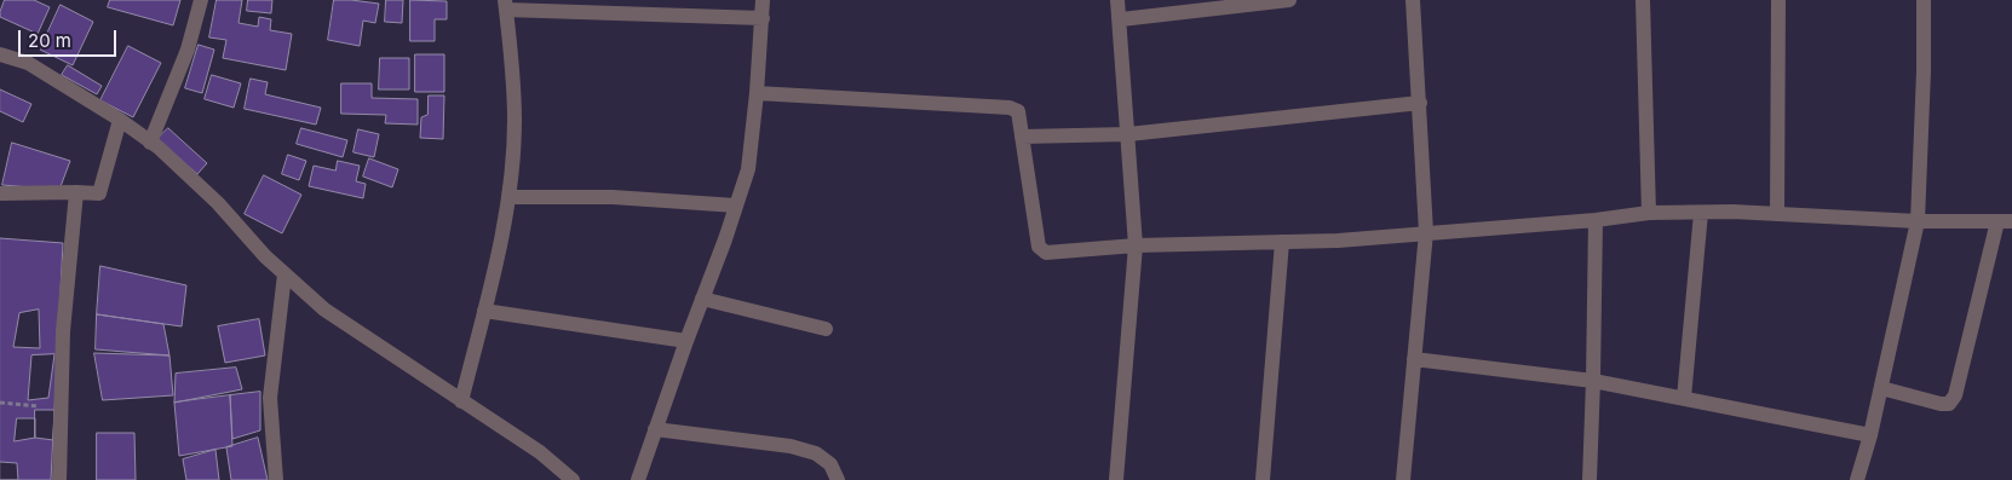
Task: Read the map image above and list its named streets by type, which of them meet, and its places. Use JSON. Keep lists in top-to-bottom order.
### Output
{
  "scale_bar": "20 m"
}
